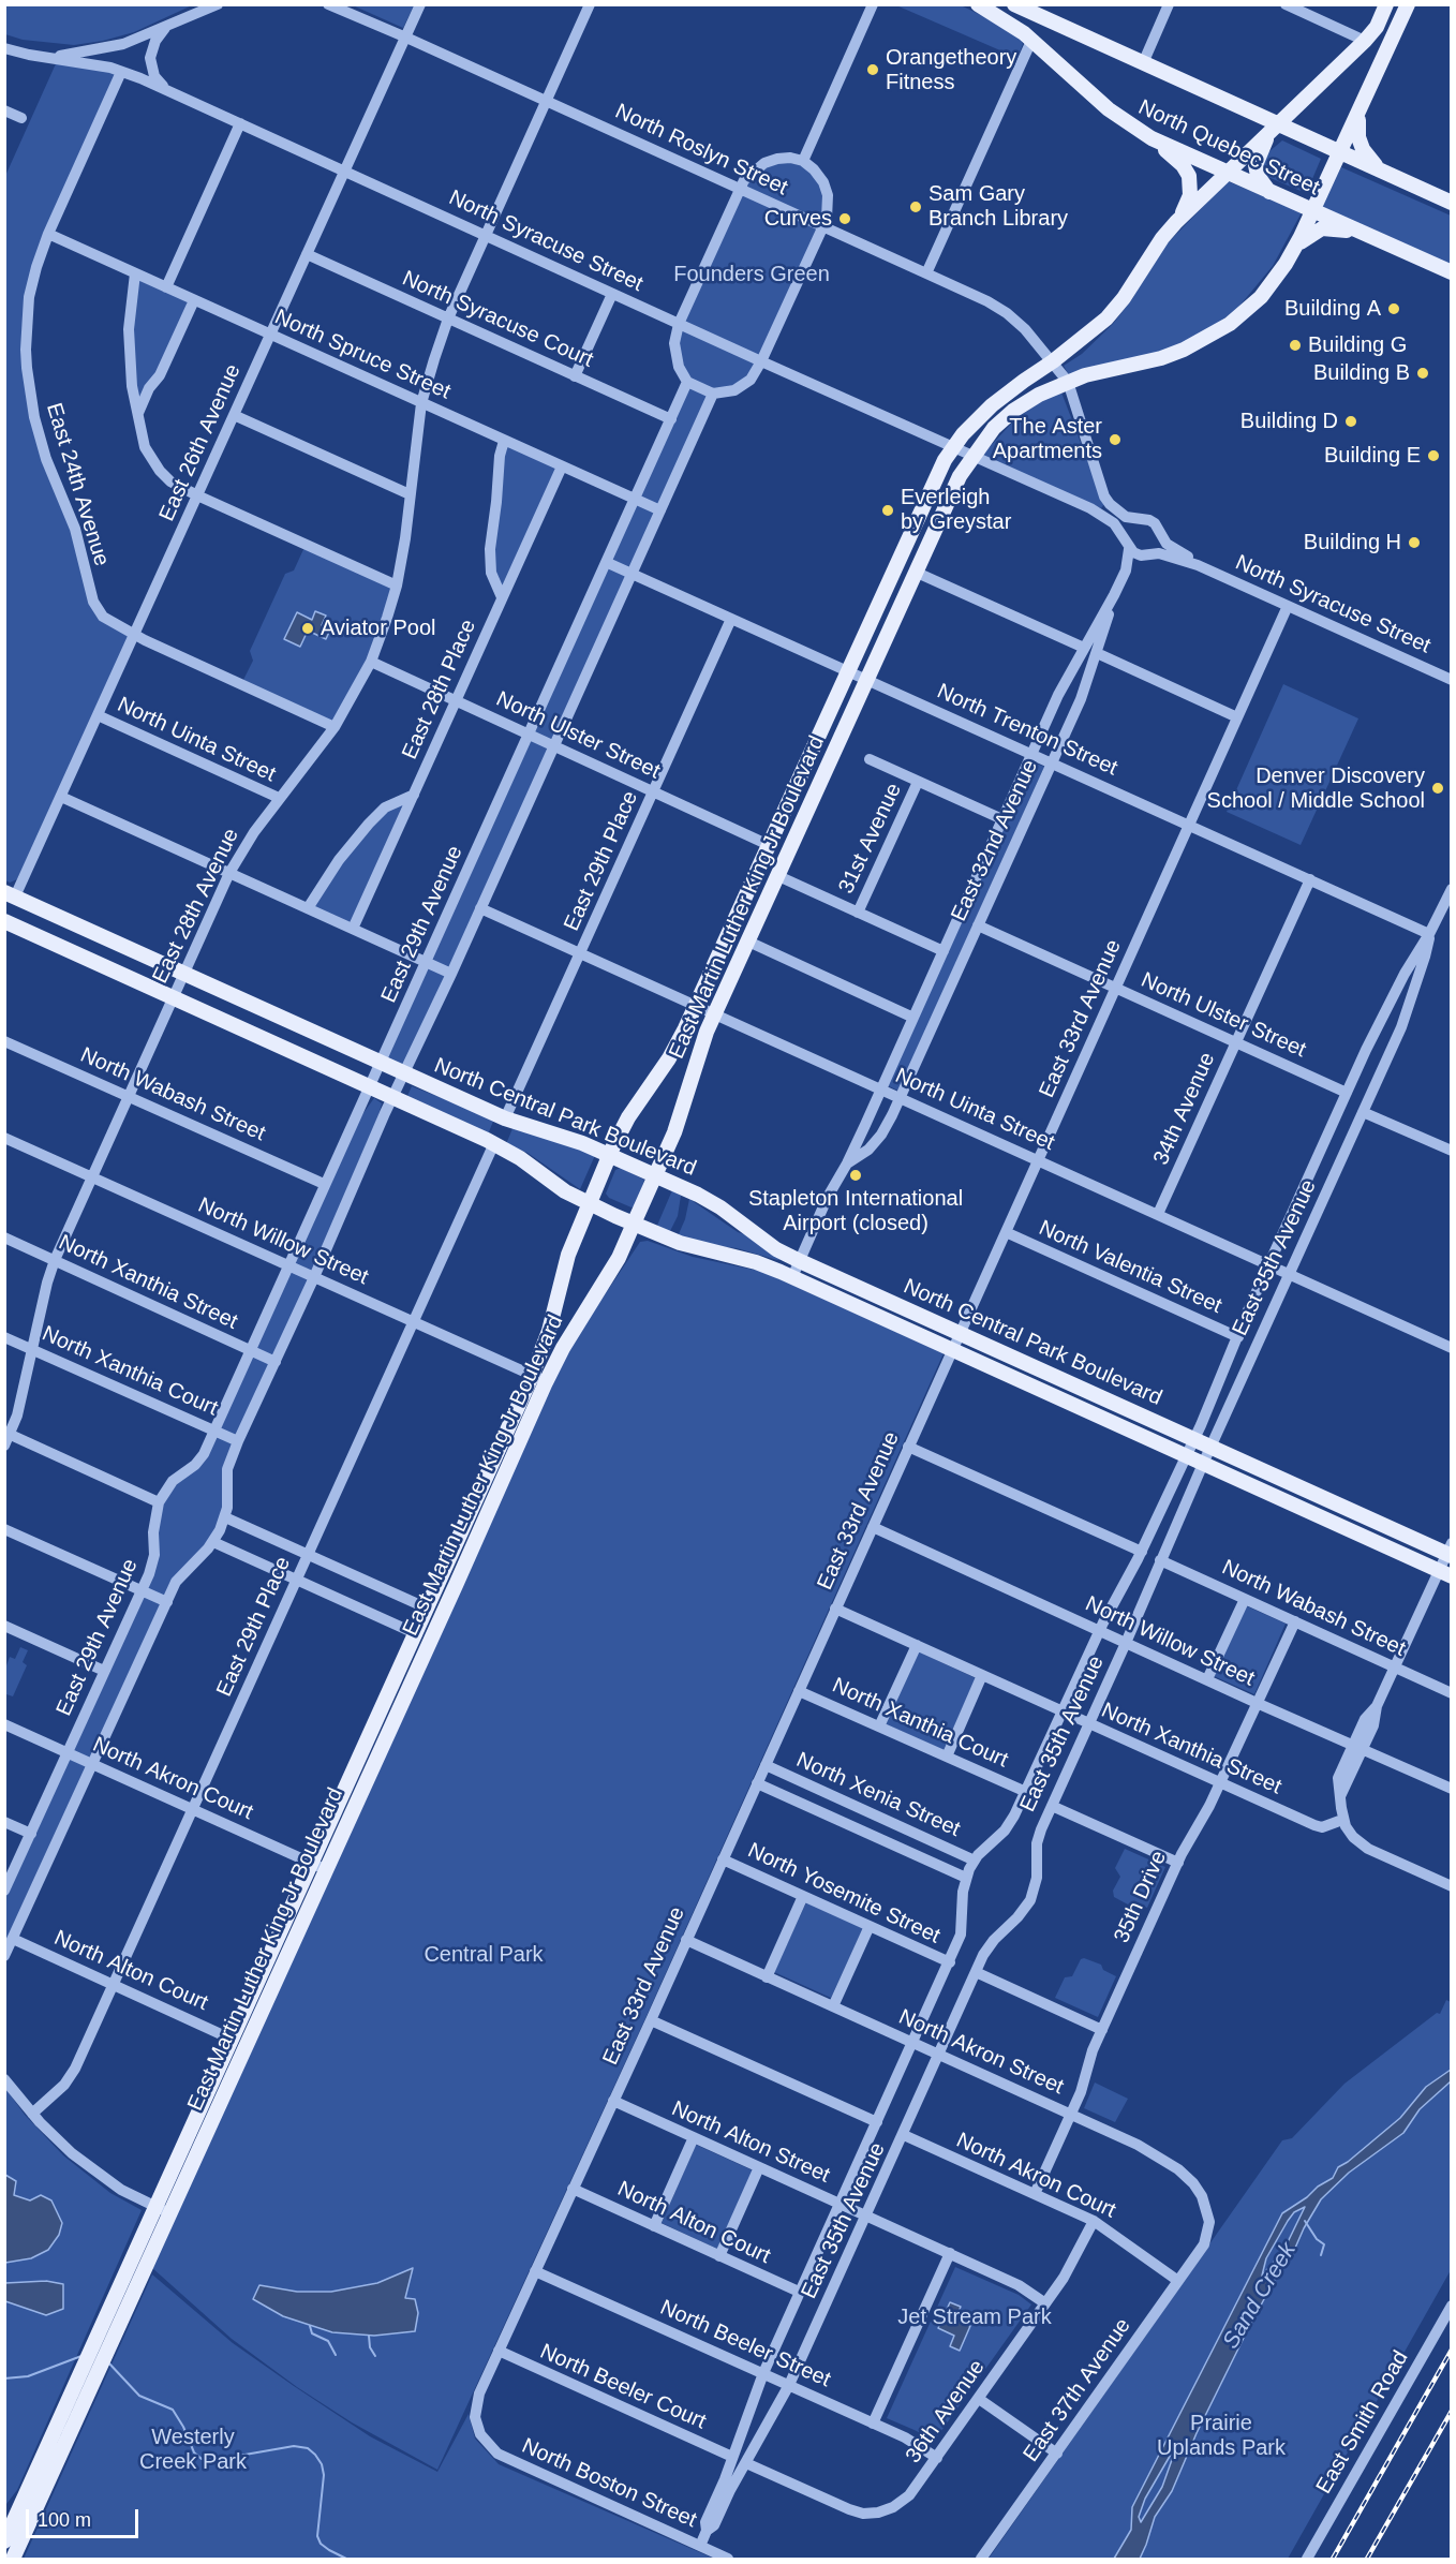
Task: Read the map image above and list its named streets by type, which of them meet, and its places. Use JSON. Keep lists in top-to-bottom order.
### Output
{
  "streets": {
    "main road": ["North Quebec Street", "East Martin Luther King Jr Boulevard", "North Central Park Boulevard"],
    "street": [
      "North Roslyn Street",
      "North Syracuse Street",
      "North Syracuse Court",
      "North Spruce Street",
      "East 26th Avenue",
      "East 24th Avenue",
      "East 28th Place",
      "North Trenton Street",
      "North Ulster Street",
      "North Uinta Street",
      "31st Avenue",
      "East 32nd Avenue",
      "East 29th Place",
      "East 28th Avenue",
      "East 29th Avenue",
      "East 33rd Avenue",
      "North Wabash Street",
      "34th Avenue",
      "North Willow Street",
      "East 35th Avenue",
      "North Valentia Street",
      "North Xanthia Street",
      "North Xanthia Court",
      "North Akron Court",
      "North Xenia Street",
      "North Yosemite Street",
      "35th Drive",
      "North Alton Court",
      "North Akron Street",
      "North Alton Street",
      "North Beeler Street",
      "North Beeler Court",
      "East 37th Avenue",
      "36th Avenue",
      "East Smith Road",
      "North Boston Street"
    ]
  },
  "crossings": [
    ["North Quebec Street", "East Martin Luther King Jr Boulevard"],
    ["North Roslyn Street", "East 26th Avenue"],
    ["North Roslyn Street", "East Martin Luther King Jr Boulevard"],
    ["North Roslyn Street", "East 28th Avenue"],
    ["North Syracuse Street", "East 26th Avenue"],
    ["North Syracuse Street", "East 24th Avenue"],
    ["North Syracuse Street", "East 32nd Avenue"],
    ["North Syracuse Street", "East Martin Luther King Jr Boulevard"],
    ["North Syracuse Street", "East 28th Avenue"],
    ["North Syracuse Street", "East 33rd Avenue"],
    ["North Syracuse Court", "East 26th Avenue"],
    ["North Syracuse Court", "East 28th Avenue"],
    ["North Syracuse Court", "East 29th Avenue"],
    ["North Spruce Street", "East 26th Avenue"],
    ["North Spruce Street", "East 24th Avenue"],
    ["North Spruce Street", "East 28th Place"],
    ["North Spruce Street", "East 28th Avenue"],
    ["North Spruce Street", "East 29th Avenue"],
    ["East 26th Avenue", "East 24th Avenue"],
    ["East 26th Avenue", "North Uinta Street"],
    ["East 26th Avenue", "North Central Park Boulevard"],
    ["East 28th Place", "North Ulster Street"],
    ["North Trenton Street", "East 32nd Avenue"],
    ["North Trenton Street", "East 29th Place"],
    ["North Trenton Street", "East Martin Luther King Jr Boulevard"],
    ["North Trenton Street", "East 29th Avenue"],
    ["North Trenton Street", "East 33rd Avenue"],
    ["North Trenton Street", "34th Avenue"],
    ["North Trenton Street", "East 35th Avenue"],
    ["North Ulster Street", "East 32nd Avenue"],
    ["North Ulster Street", "East 29th Place"],
    ["North Ulster Street", "East Martin Luther King Jr Boulevard"],
    ["North Ulster Street", "East 28th Avenue"],
    ["North Ulster Street", "East 29th Avenue"],
    ["North Ulster Street", "East 33rd Avenue"],
    ["North Ulster Street", "34th Avenue"],
    ["North Ulster Street", "East 35th Avenue"],
    ["North Uinta Street", "East 32nd Avenue"],
    ["North Uinta Street", "East 29th Place"],
    ["North Uinta Street", "East Martin Luther King Jr Boulevard"],
    ["North Uinta Street", "East 28th Avenue"],
    ["North Uinta Street", "East 33rd Avenue"],
    ["North Uinta Street", "34th Avenue"],
    ["North Uinta Street", "East 35th Avenue"],
    ["East 32nd Avenue", "North Central Park Boulevard"],
    ["East 29th Place", "North Central Park Boulevard"],
    ["East 29th Place", "North Willow Street"],
    ["East 29th Place", "North Akron Court"],
    ["East 29th Place", "North Alton Court"],
    ["East Martin Luther King Jr Boulevard", "North Central Park Boulevard"],
    ["East Martin Luther King Jr Boulevard", "North Willow Street"],
    ["East Martin Luther King Jr Boulevard", "North Akron Court"],
    ["East Martin Luther King Jr Boulevard", "North Alton Court"],
    ["East 28th Avenue", "North Wabash Street"],
    ["East 28th Avenue", "North Central Park Boulevard"],
    ["East 28th Avenue", "North Willow Street"],
    ["East 28th Avenue", "North Xanthia Street"],
    ["East 28th Avenue", "North Xanthia Court"],
    ["East 29th Avenue", "North Wabash Street"],
    ["East 29th Avenue", "North Central Park Boulevard"],
    ["East 29th Avenue", "North Willow Street"],
    ["East 29th Avenue", "North Xanthia Street"],
    ["East 29th Avenue", "North Xanthia Court"],
    ["East 29th Avenue", "North Akron Court"],
    ["East 33rd Avenue", "North Central Park Boulevard"],
    ["East 33rd Avenue", "North Willow Street"],
    ["East 33rd Avenue", "North Valentia Street"],
    ["East 33rd Avenue", "North Xanthia Street"],
    ["East 33rd Avenue", "North Xanthia Court"],
    ["East 33rd Avenue", "North Xenia Street"],
    ["East 33rd Avenue", "North Yosemite Street"],
    ["East 33rd Avenue", "North Alton Court"],
    ["East 33rd Avenue", "North Akron Street"],
    ["East 33rd Avenue", "North Alton Street"],
    ["East 33rd Avenue", "North Beeler Street"],
    ["East 33rd Avenue", "North Beeler Court"],
    ["East 33rd Avenue", "North Boston Street"],
    ["North Wabash Street", "East 35th Avenue"],
    ["North Wabash Street", "35th Drive"],
    ["North Central Park Boulevard", "East 35th Avenue"],
    ["North Willow Street", "East 35th Avenue"],
    ["North Willow Street", "35th Drive"],
    ["East 35th Avenue", "North Valentia Street"],
    ["East 35th Avenue", "North Xanthia Street"],
    ["East 35th Avenue", "North Xanthia Court"],
    ["East 35th Avenue", "North Akron Court"],
    ["East 35th Avenue", "North Xenia Street"],
    ["East 35th Avenue", "North Yosemite Street"],
    ["East 35th Avenue", "North Alton Court"],
    ["East 35th Avenue", "North Akron Street"],
    ["East 35th Avenue", "North Alton Street"],
    ["East 35th Avenue", "North Beeler Street"],
    ["East 35th Avenue", "North Beeler Court"],
    ["East 35th Avenue", "36th Avenue"],
    ["East 35th Avenue", "North Boston Street"],
    ["North Xanthia Street", "35th Drive"],
    ["North Akron Court", "35th Drive"],
    ["North Akron Court", "East 37th Avenue"],
    ["North Akron Court", "36th Avenue"],
    ["35th Drive", "North Akron Street"],
    ["North Akron Street", "East 37th Avenue"],
    ["North Alton Street", "36th Avenue"],
    ["North Beeler Street", "36th Avenue"]
  ],
  "water": ["Sand Creek"],
  "parks": [
    "Founders Green",
    "Central Park",
    "Jet Stream Park",
    "Prairie Uplands Park",
    "Westerly Creek Park"
  ],
  "places": [
    "Orangetheory Fitness",
    "Sam Gary Branch Library",
    "Curves",
    "Building A",
    "Building G",
    "Building B",
    "Building D",
    "The Aster Apartments",
    "Building E",
    "Everleigh by Greystar",
    "Building H",
    "Aviator Pool",
    "Denver Discovery School / Middle School",
    "Stapleton International Airport (closed)"
  ],
  "scale_bar": "100 m"
}
